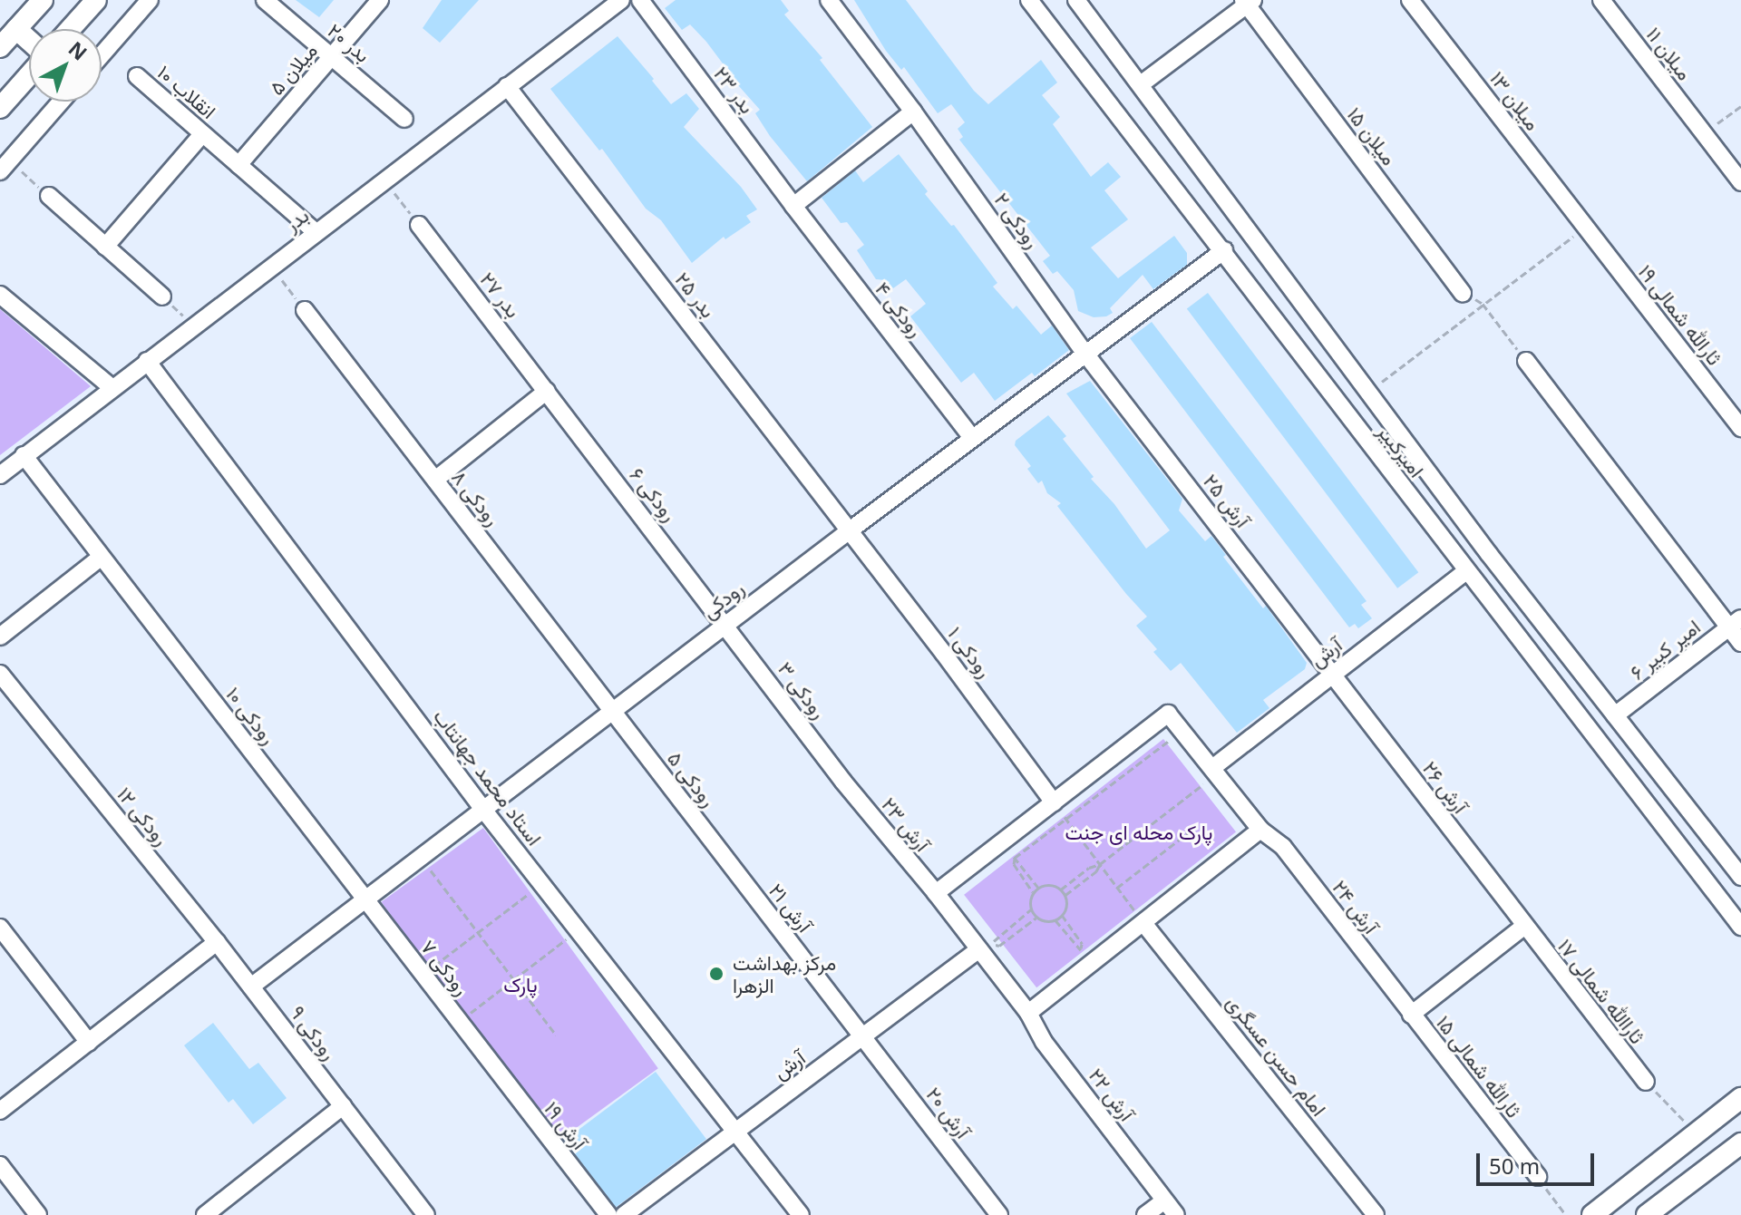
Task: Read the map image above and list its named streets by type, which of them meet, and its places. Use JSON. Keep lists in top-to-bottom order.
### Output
{
  "streets": {
    "street": [
      "بدر ۲۰",
      "میلان ۱۱",
      "میلان ۵",
      "بدر ۲۳",
      "انقلاب ۱۰",
      "میلان ۱۳",
      "میلان ۱۵",
      "بدر",
      "رودکی ۲",
      "بدر ۲۷",
      "بدر ۲۵",
      "رودکی ۴",
      "ثارالله شمالی ۱۹",
      "امیرکبیر",
      "رودکی ۶",
      "رودکی ۸",
      "آرش ۲۵",
      "رودکی",
      "امیر کبیر ۶",
      "رودکی ۱",
      "آرش",
      "رودکی ۳",
      "رودکی ۱۰",
      "استاد محمد جهانتاب",
      "رودکی ۵",
      "آرش ۲۶",
      "رودکی ۱۲",
      "آرش ۲۳",
      "آرش ۲۴",
      "آرش ۲۱",
      "رودکی ۷",
      "ثاراالله شمالی ۱۷",
      "رودکی ۹",
      "امام حسن عسگری",
      "ثارالله شمالی ۱۵",
      "آرش ۲۲",
      "آرش ۲۰",
      "آرش ۱۹"
    ]
  },
  "crossings": [
    ["بدر ۲۰", "میلان ۵"],
    ["میلان ۵", "انقلاب ۱۰"],
    ["بدر ۲۳", "رودکی ۴"],
    ["انقلاب ۱۰", "بدر"],
    ["میلان ۱۳", "ثارالله شمالی ۱۹"],
    ["بدر", "بدر ۲۵"],
    ["بدر", "رودکی ۱۰"],
    ["بدر", "استاد محمد جهانتاب"],
    ["رودکی ۲", "آرش ۲۵"],
    ["رودکی ۲", "رودکی"],
    ["بدر ۲۷", "رودکی ۶"],
    ["بدر ۲۵", "رودکی"],
    ["بدر ۲۵", "رودکی ۱"],
    ["رودکی ۴", "رودکی"],
    ["امیرکبیر", "رودکی"],
    ["امیرکبیر", "امیر کبیر ۶"],
    ["امیرکبیر", "آرش"],
    ["رودکی ۶", "رودکی"],
    ["رودکی ۶", "رودکی ۳"],
    ["رودکی ۸", "رودکی"],
    ["رودکی ۸", "رودکی ۵"],
    ["آرش ۲۵", "رودکی"],
    ["آرش ۲۵", "آرش"],
    ["آرش ۲۵", "آرش ۲۶"],
    ["رودکی", "رودکی ۱"],
    ["رودکی", "رودکی ۳"],
    ["رودکی", "رودکی ۱۰"],
    ["رودکی", "استاد محمد جهانتاب"],
    ["رودکی", "رودکی ۵"],
    ["رودکی", "رودکی ۱۲"],
    ["رودکی", "رودکی ۷"],
    ["رودکی", "رودکی ۹"],
    ["رودکی ۱", "آرش ۲۴"],
    ["آرش", "استاد محمد جهانتاب"],
    ["آرش", "آرش ۲۶"],
    ["آرش", "آرش ۲۳"],
    ["آرش", "آرش ۲۴"],
    ["آرش", "آرش ۲۱"],
    ["آرش", "آرش ۲۲"],
    ["آرش", "آرش ۲۰"],
    ["رودکی ۳", "آرش ۲۳"],
    ["رودکی ۱۰", "رودکی ۷"],
    ["رودکی ۵", "آرش ۲۱"],
    ["آرش ۲۶", "ثاراالله شمالی ۱۷"],
    ["رودکی ۱۲", "رودکی ۹"],
    ["آرش ۲۳", "آرش ۲۲"],
    ["آرش ۲۴", "ثارالله شمالی ۱۵"],
    ["آرش ۲۱", "آرش ۲۰"],
    ["رودکی ۷", "آرش ۱۹"]
  ],
  "parks": ["پارک محله ای جنت", "پارک"],
  "places": ["مرکز بهداشت الزهرا"],
  "scale_bar": "50 m",
  "north": "top right"
}
